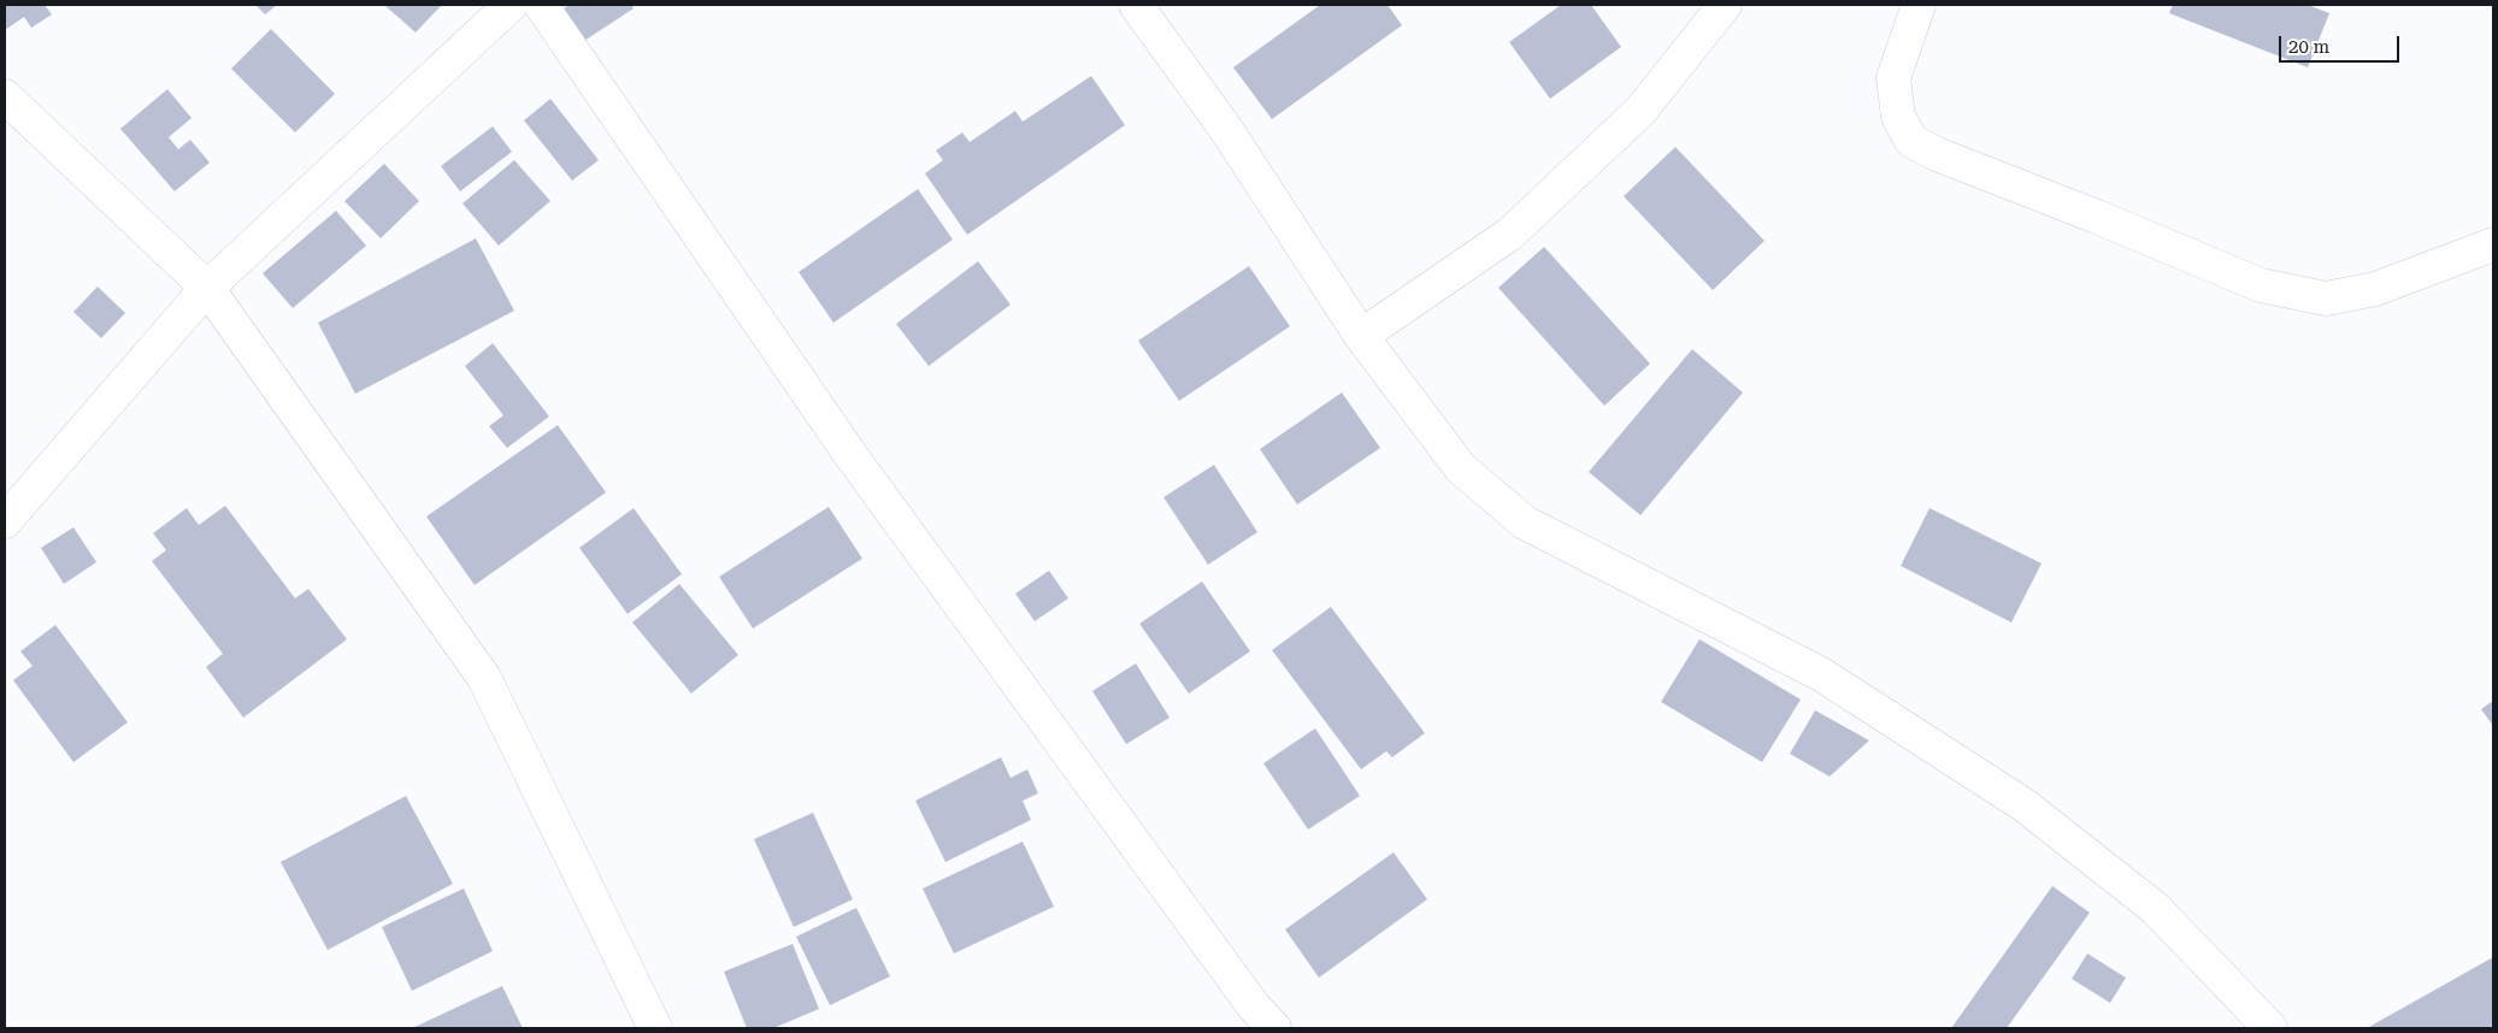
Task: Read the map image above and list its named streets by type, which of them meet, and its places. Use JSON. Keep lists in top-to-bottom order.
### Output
{
  "scale_bar": "20 m"
}
